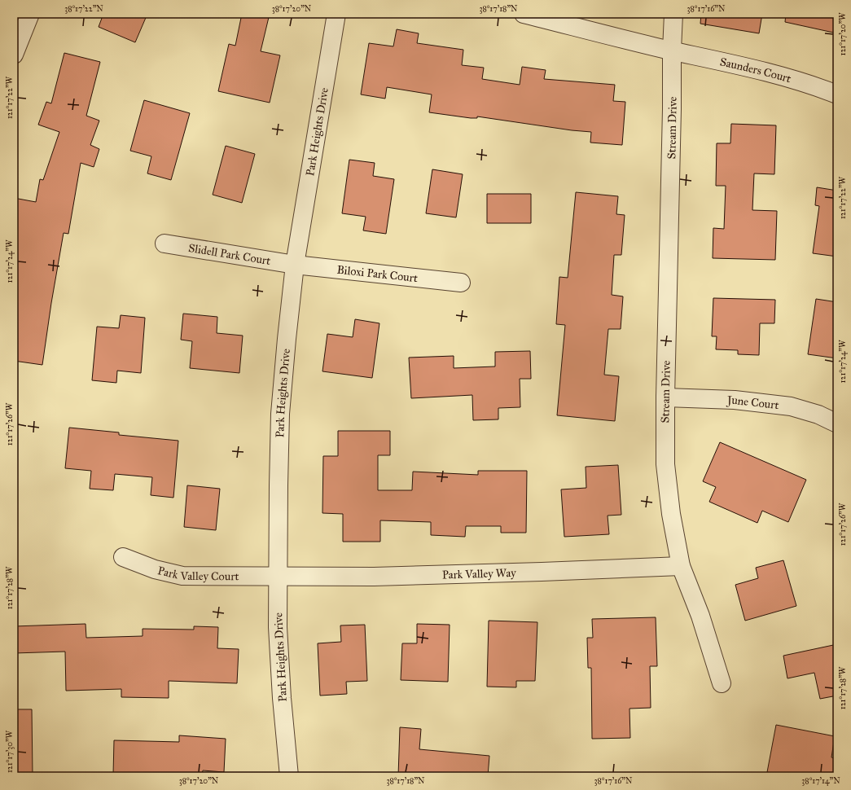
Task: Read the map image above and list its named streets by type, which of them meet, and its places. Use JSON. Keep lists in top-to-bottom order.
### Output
{
  "streets": {
    "street": [
      "Saunders Court",
      "Stream Drive",
      "Park Heights Drive",
      "Slidell Park Court",
      "Biloxi Park Court",
      "June Court",
      "Park Valley Court",
      "Park Valley Way"
    ]
  },
  "crossings": [
    ["Saunders Court", "Stream Drive"],
    ["Stream Drive", "June Court"],
    ["Stream Drive", "Park Valley Way"],
    ["Park Heights Drive", "Slidell Park Court"],
    ["Park Heights Drive", "Biloxi Park Court"],
    ["Park Heights Drive", "Park Valley Court"],
    ["Park Heights Drive", "Park Valley Way"],
    ["Slidell Park Court", "Biloxi Park Court"],
    ["Park Valley Court", "Park Valley Way"]
  ],
  "coordinates": [
    "38°17'22\"N",
    "38°17'20\"N",
    "38°17'18\"N",
    "38°17'16\"N",
    "121°17'20\"W",
    "121°17'22\"W",
    "121°17'24\"W",
    "121°17'26\"W",
    "121°17'28\"W",
    "121°17'30\"W",
    "38°17'14\"N"
  ]
}
